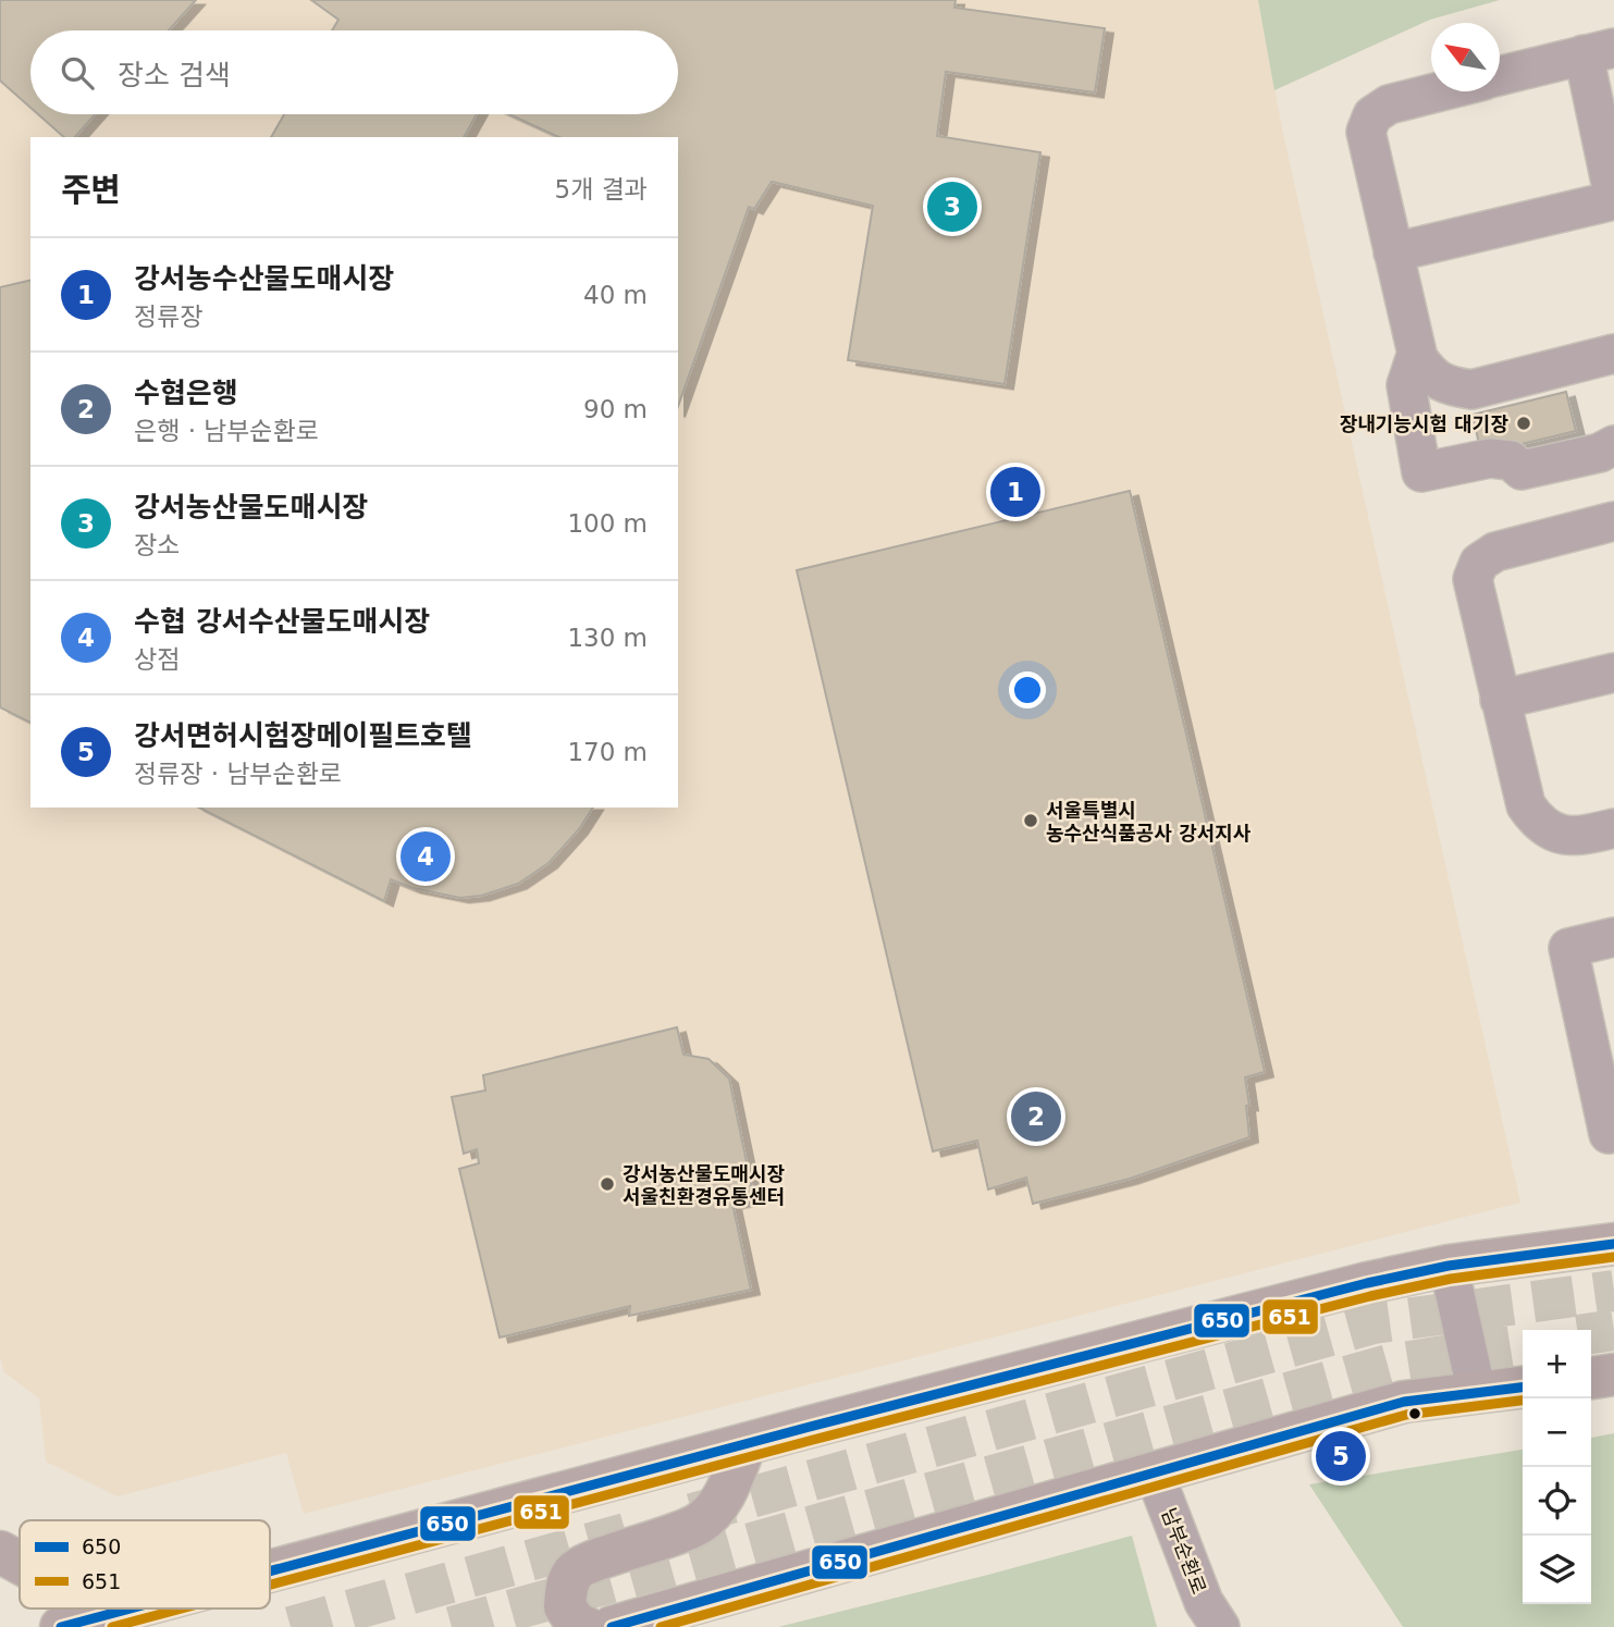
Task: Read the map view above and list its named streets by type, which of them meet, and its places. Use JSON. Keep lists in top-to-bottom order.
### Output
{
  "streets": {
    "street": ["남부순환로"]
  },
  "places": ["장내기능시험 대기장", "서울특별시 농수산식품공사 강서지사", "강서농산물도매시장 서울친환경유통센터"],
  "lines": ["transit line 650", "transit line 651"],
  "legend": ["650", "651"],
  "north": "top left",
  "page": {
    "search": "장소 검색",
    "heading": ["주변", "5개 결과"],
    "pins": [
      "3",
      "1",
      "4",
      "2",
      "5"
    ],
    "list": [
      {
        "mark": "1",
        "name": "강서농수산물도매시장",
        "note": "정류장",
        "value": "40 m"
      },
      {
        "mark": "2",
        "name": "수협은행",
        "note": "은행 · 남부순환로",
        "value": "90 m"
      },
      {
        "mark": "3",
        "name": "강서농산물도매시장",
        "note": "장소",
        "value": "100 m"
      },
      {
        "mark": "4",
        "name": "수협 강서수산물도매시장",
        "note": "상점",
        "value": "130 m"
      },
      {
        "mark": "5",
        "name": "강서면허시험장메이필트호텔",
        "note": "정류장 · 남부순환로",
        "value": "170 m"
      }
    ],
    "map_buttons": ["+", "−"]
  }
}
